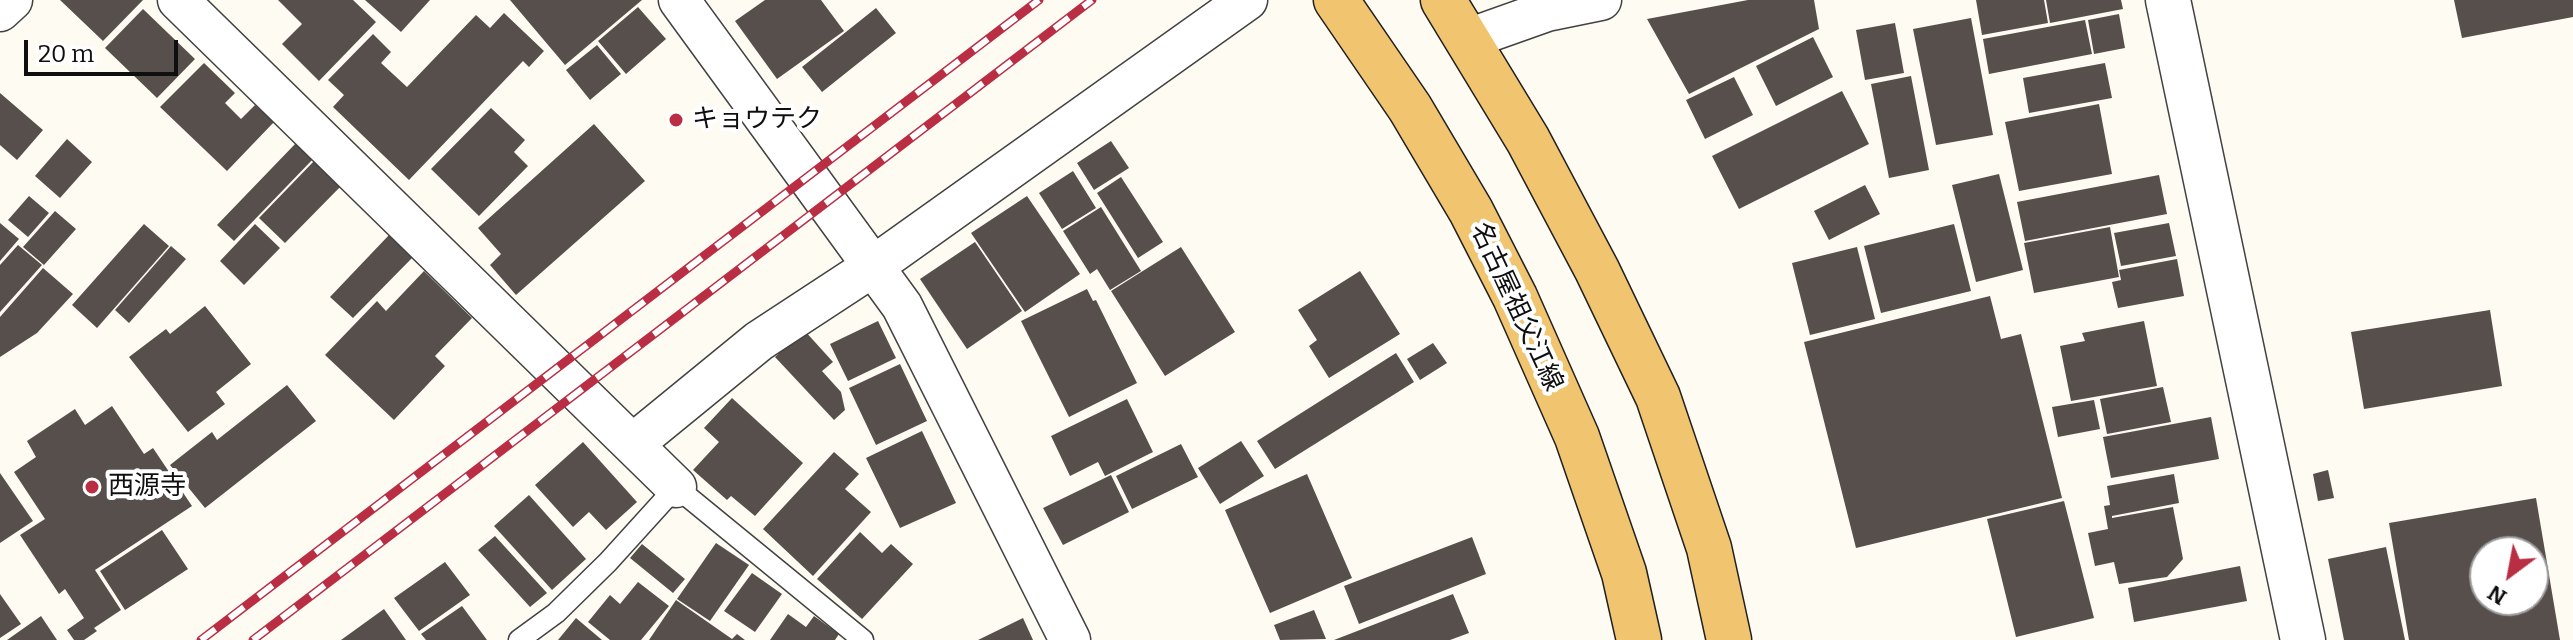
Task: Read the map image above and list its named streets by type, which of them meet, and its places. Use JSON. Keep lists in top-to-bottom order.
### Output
{
  "streets": {
    "main road": ["名古屋祖父江線"]
  },
  "places": ["キョウテク", "西源寺"],
  "scale_bar": "20 m",
  "north": "bottom left"
}
